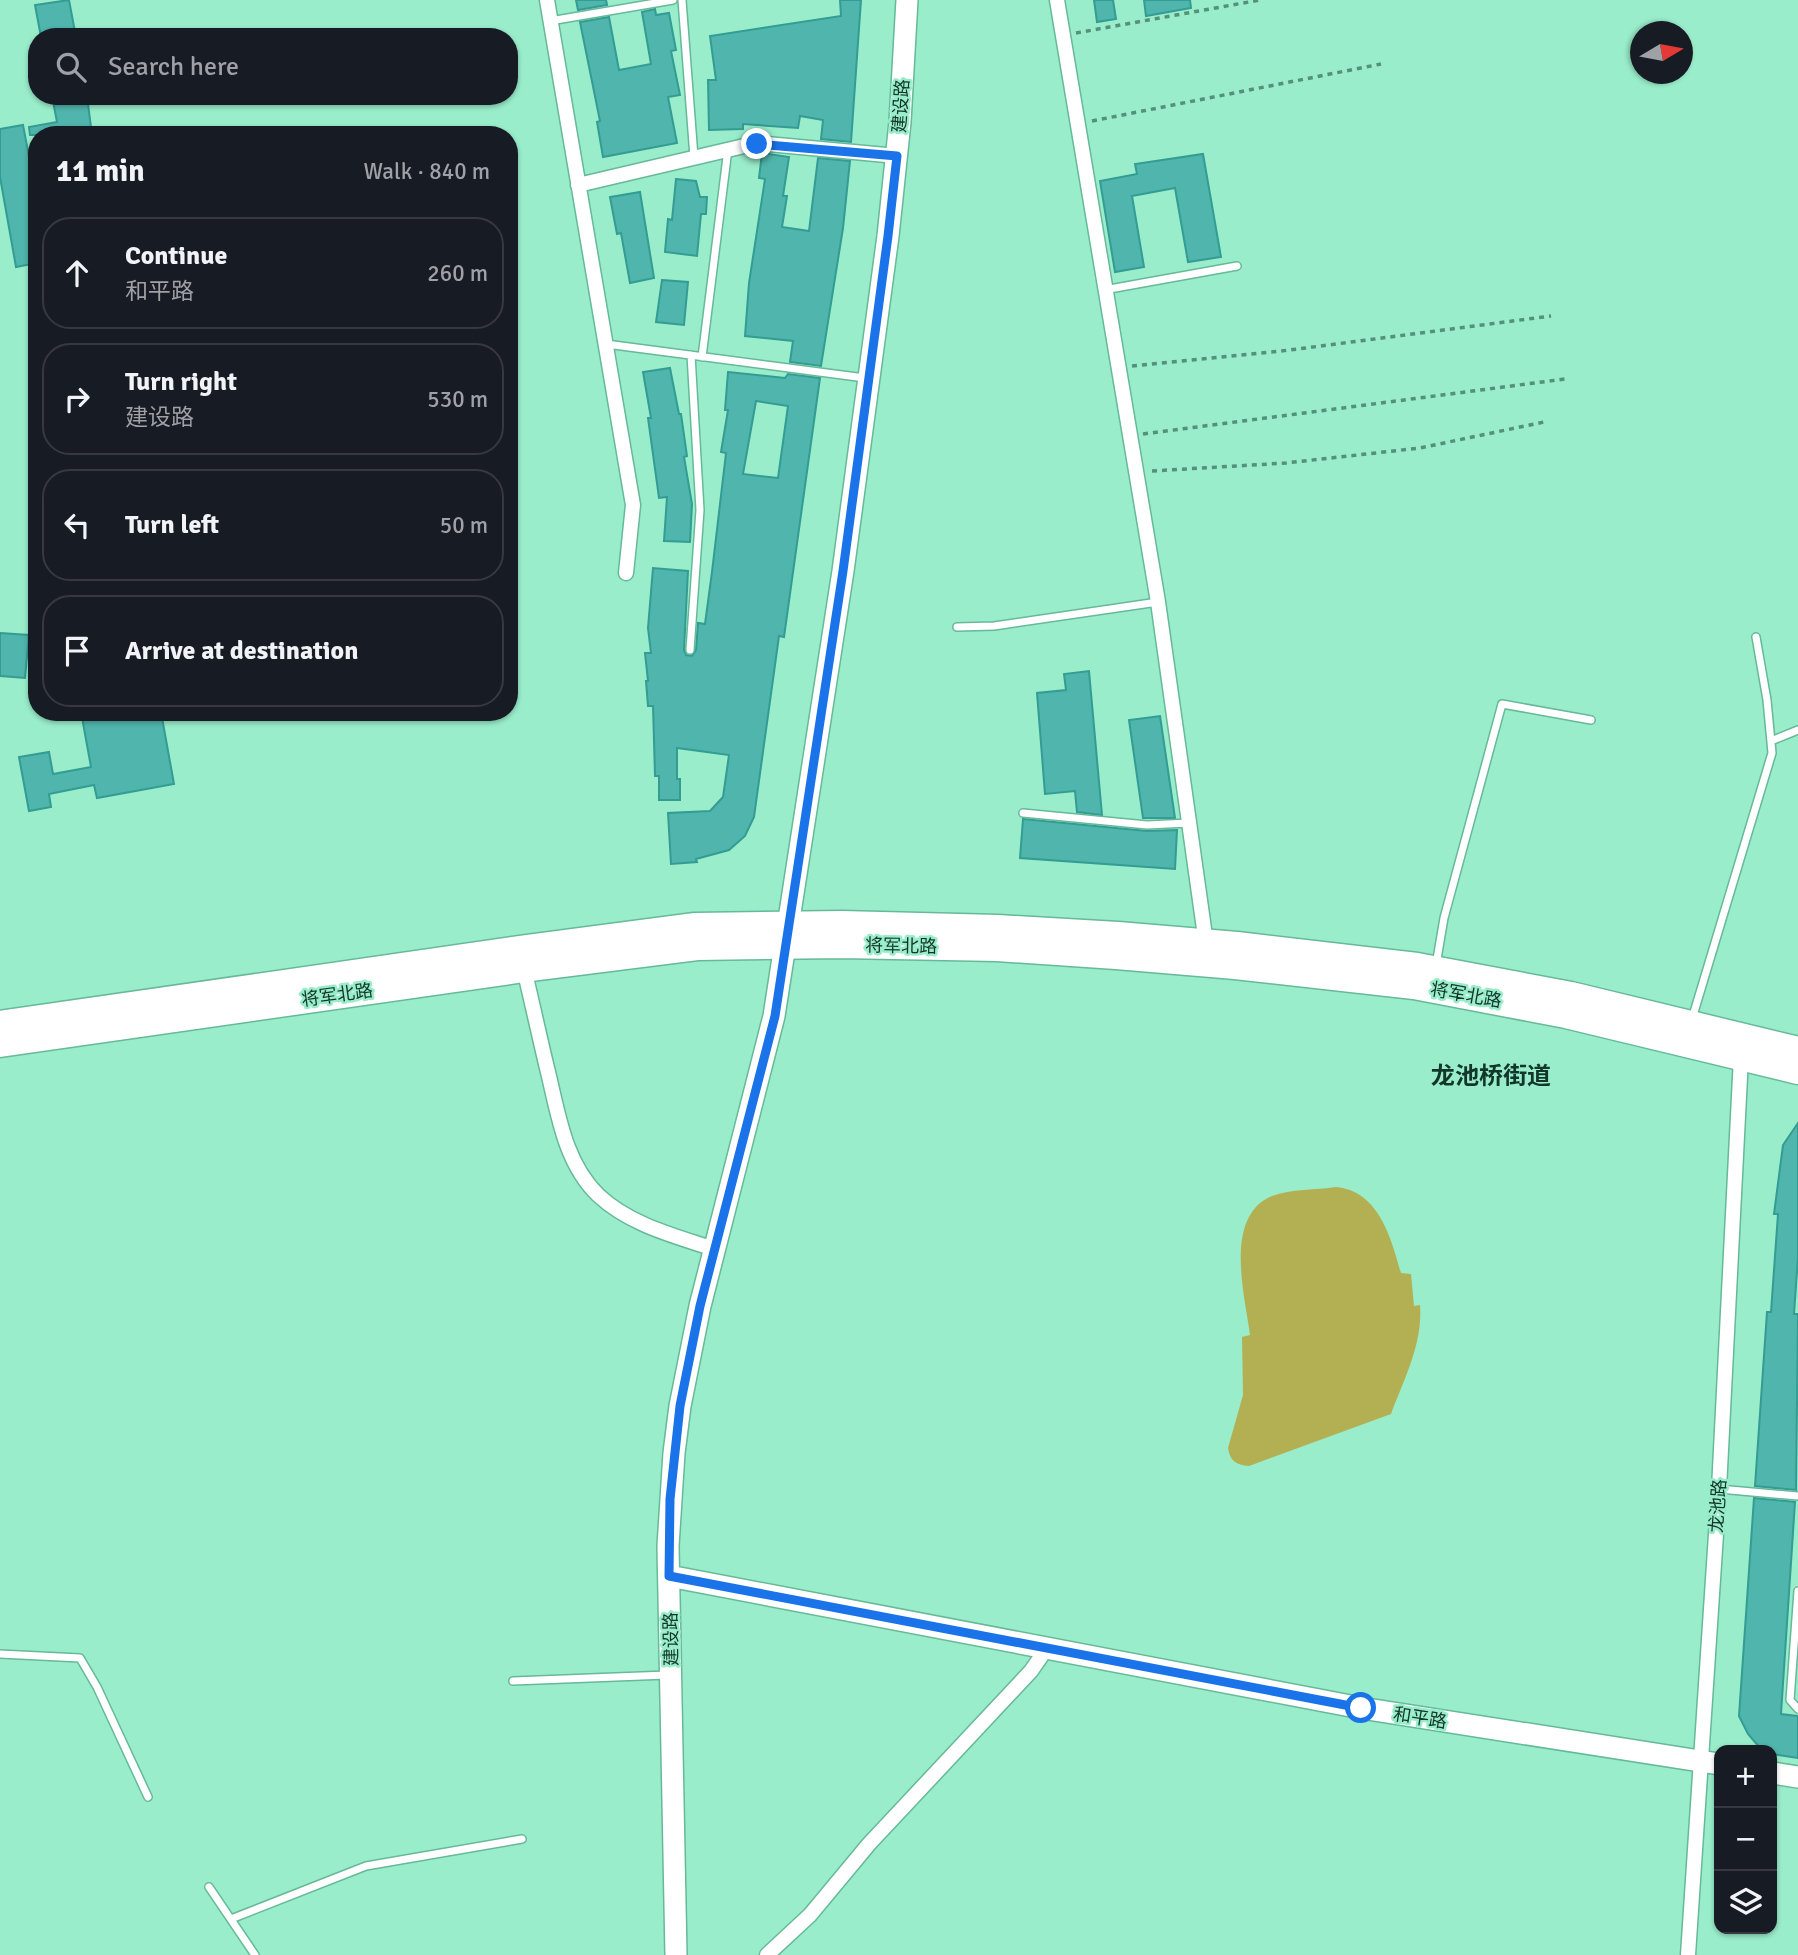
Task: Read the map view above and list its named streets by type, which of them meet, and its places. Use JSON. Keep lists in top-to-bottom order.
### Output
{
  "streets": {
    "highway": ["将军北路"],
    "street": ["建设路", "龙池路", "和平路"]
  },
  "crossings": [
    ["建设路", "将军北路"],
    ["建设路", "和平路"],
    ["将军北路", "龙池路"],
    ["龙池路", "和平路"]
  ],
  "districts": ["龙池桥街道"],
  "north": "right",
  "page": {
    "search": "Search here",
    "heading": ["11 min", "Walk · 840 m"],
    "list": [
      ["Continue", "和平路", "260 m"],
      ["Turn right", "建设路", "530 m"],
      ["Turn left", "50 m"],
      "Arrive at destination"
    ],
    "map_buttons": ["+", "−"]
  }
}
